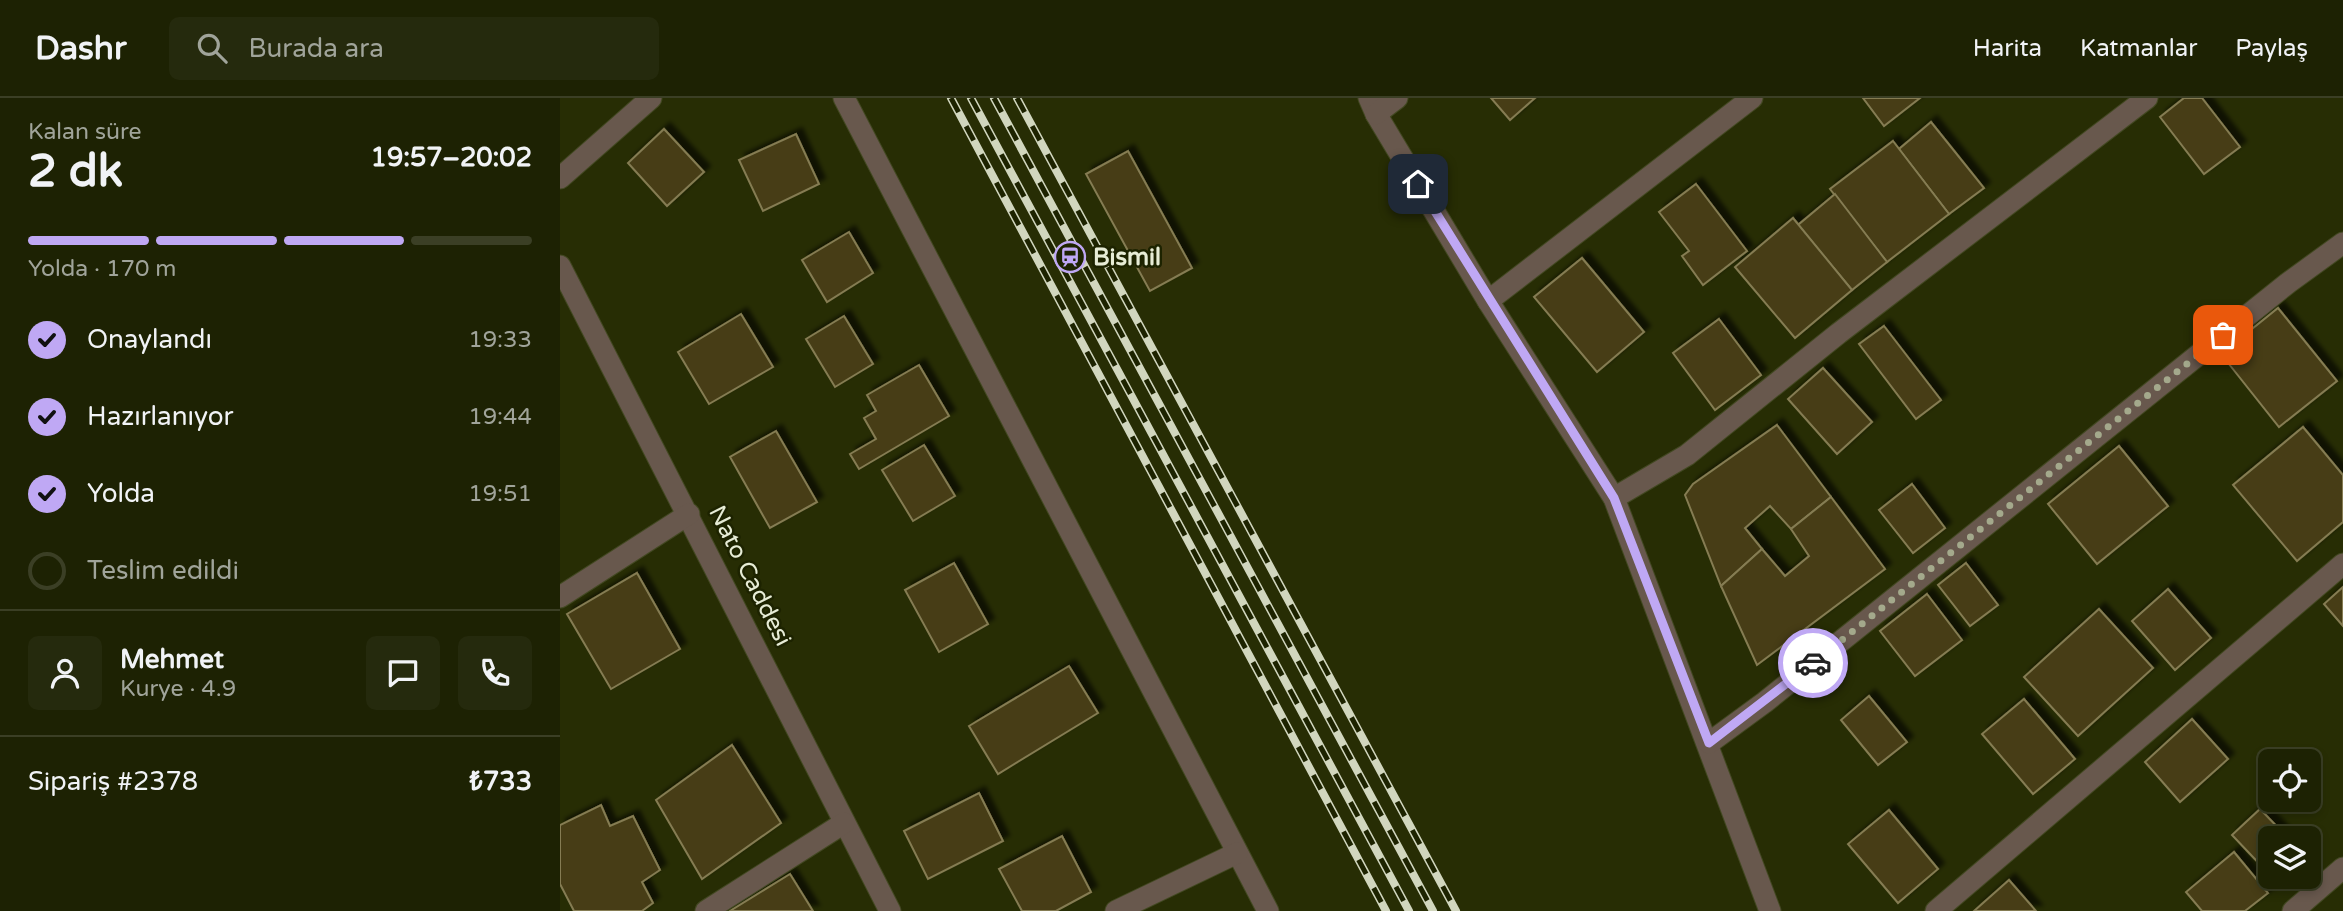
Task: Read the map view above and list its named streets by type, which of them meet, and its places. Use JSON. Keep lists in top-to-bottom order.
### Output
{
  "streets": {
    "street": ["Nato Caddesi"]
  },
  "places": {
    "station": ["Bismil"]
  },
  "page": {
    "header": "Dashr",
    "search": "Burada ara",
    "nav": ["Harita", "Katmanlar", "Paylaş"],
    "heading": ["2 dk", "Kalan süre", "19:57–20:02"],
    "panel": [
      "Mehmet",
      "Kurye · 4.9",
      "Sipariş #2378",
      "₺733"
    ],
    "bar": "Yolda · 170 m",
    "list": [
      ["Onaylandı", "19:33"],
      ["Hazırlanıyor", "19:44"],
      ["Yolda", "19:51"],
      "Teslim edildi"
    ]
  }
}
